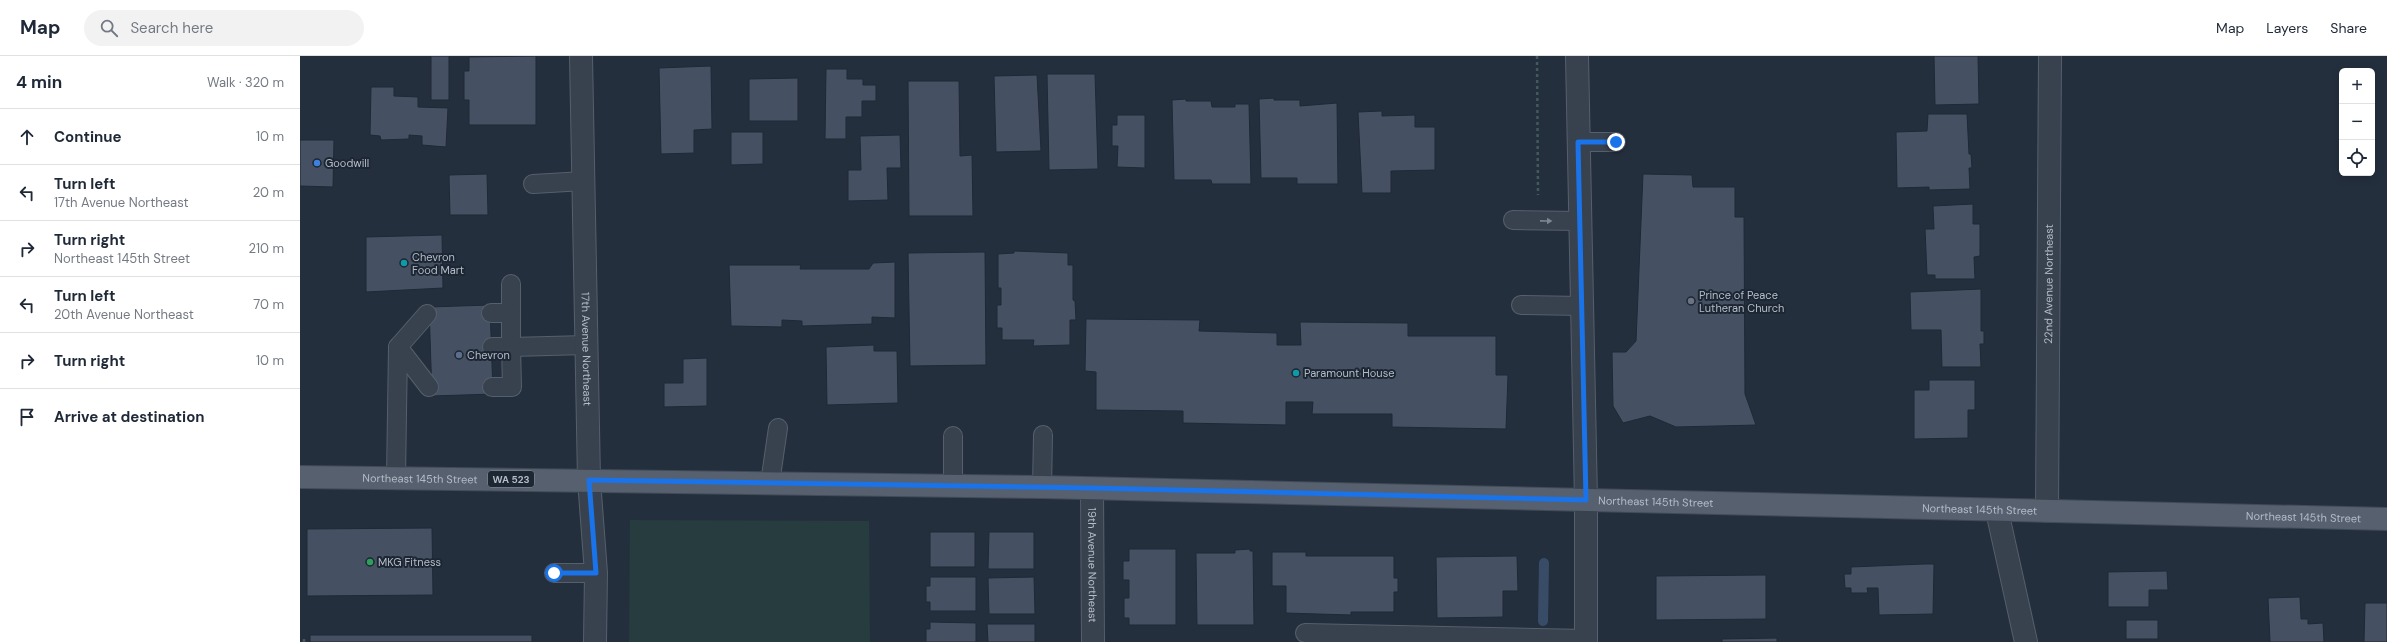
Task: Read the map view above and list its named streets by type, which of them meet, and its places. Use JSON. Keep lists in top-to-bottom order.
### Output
{
  "streets": {
    "main road": ["Northeast 145th Street", "WA 523"],
    "street": ["22nd Avenue Northeast", "17th Avenue Northeast", "19th Avenue Northeast"]
  },
  "crossings": [
    ["22nd Avenue Northeast", "Northeast 145th Street"],
    ["17th Avenue Northeast", "Northeast 145th Street"],
    ["Northeast 145th Street", "19th Avenue Northeast"]
  ],
  "places": [
    "Goodwill",
    "Chevron Food Mart",
    "Prince of Peace Lutheran Church",
    "Chevron",
    "Paramount House",
    "MKG Fitness"
  ],
  "page": {
    "header": "Map",
    "search": "Search here",
    "nav": ["Map", "Layers", "Share"],
    "heading": ["4 min", "Walk · 320 m"],
    "map_buttons": ["+", "−"],
    "list": [
      ["Continue", "10 m"],
      ["Turn left", "17th Avenue Northeast", "20 m"],
      ["Turn right", "Northeast 145th Street", "210 m"],
      ["Turn left", "20th Avenue Northeast", "70 m"],
      ["Turn right", "10 m"],
      "Arrive at destination"
    ]
  }
}
